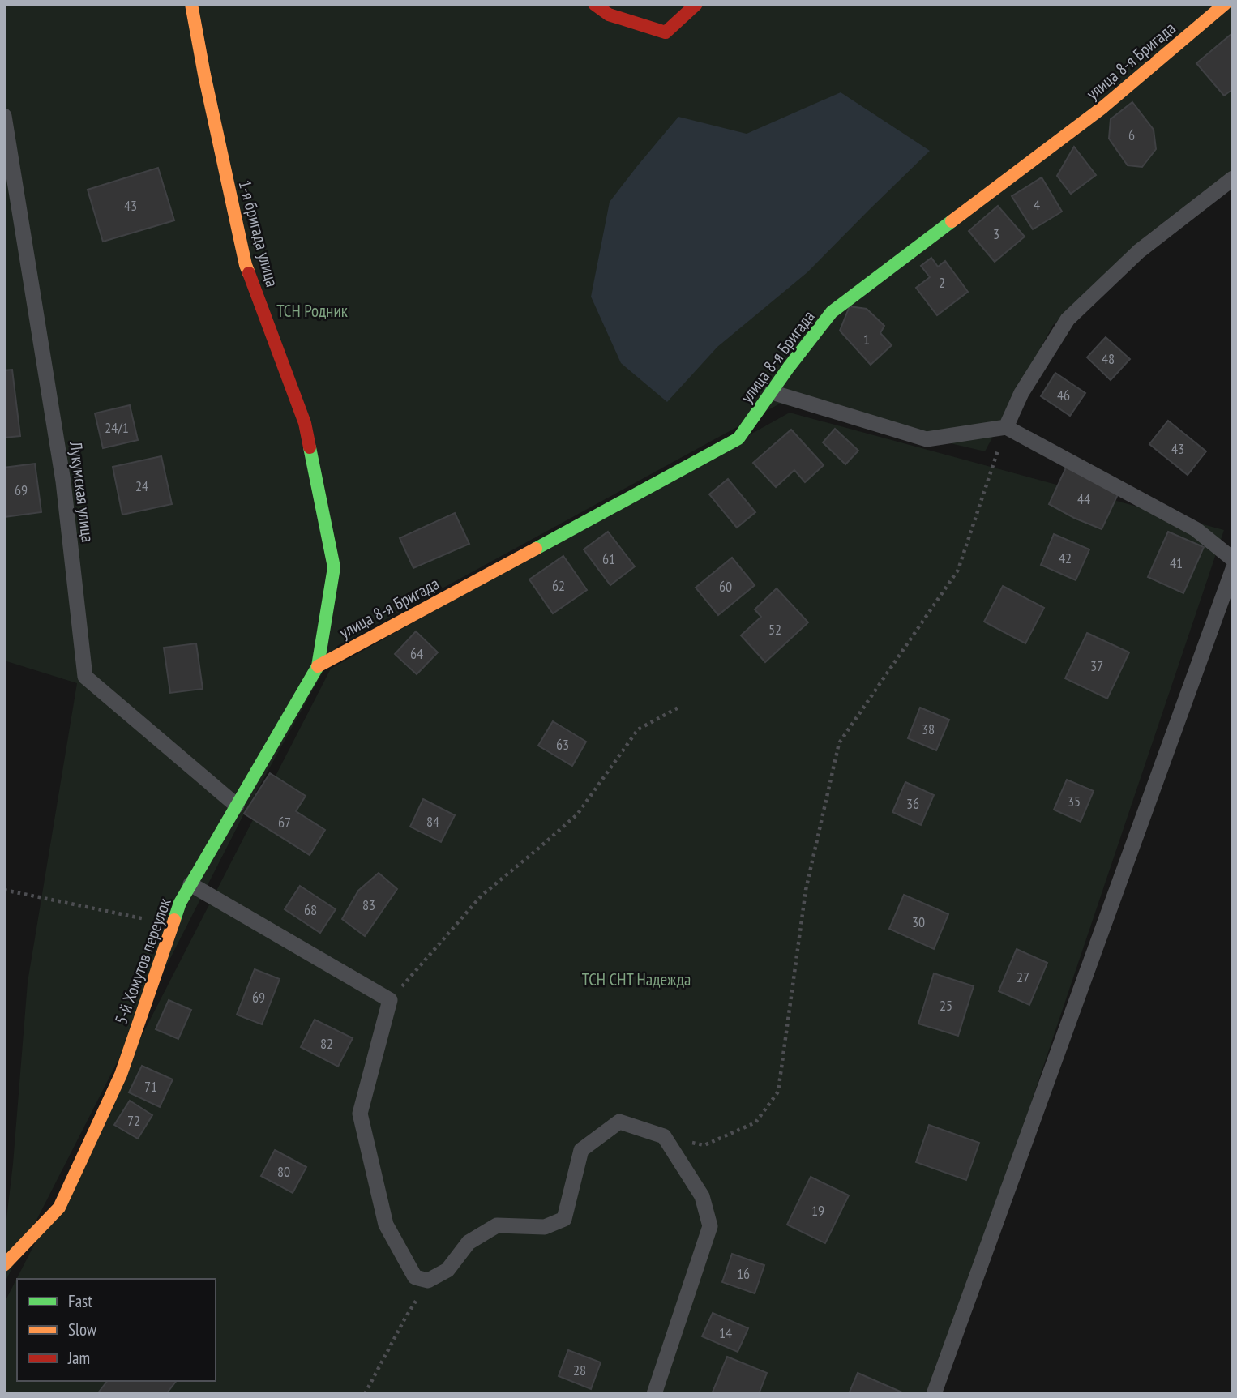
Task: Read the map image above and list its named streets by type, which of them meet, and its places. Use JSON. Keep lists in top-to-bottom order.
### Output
{
  "streets": {
    "street": ["улица 8-я Бригада", "1-я бригада улица", "5-й Хомутов переулок"],
    "lane": ["Лукумская улица"]
  },
  "crossings": [
    ["улица 8-я Бригада", "1-я бригада улица"],
    ["улица 8-я Бригада", "5-й Хомутов переулок"],
    ["1-я бригада улица", "5-й Хомутов переулок"],
    ["Лукумская улица", "5-й Хомутов переулок"]
  ],
  "parks": ["ТСН Родник", "ТСН СНТ Надежда"],
  "house_numbers": [
    "6",
    "4",
    "43",
    "3",
    "2",
    "1",
    "48",
    "46",
    "24/1",
    "43",
    "24",
    "69",
    "44",
    "42",
    "61",
    "41",
    "62",
    "60",
    "52",
    "64",
    "37",
    "38",
    "63",
    "35",
    "36",
    "84",
    "67",
    "83",
    "68",
    "30",
    "27",
    "69",
    "25",
    "82",
    "71",
    "72",
    "80",
    "19",
    "16",
    "14",
    "28"
  ],
  "legend": ["Fast", "Slow", "Jam"]
}
